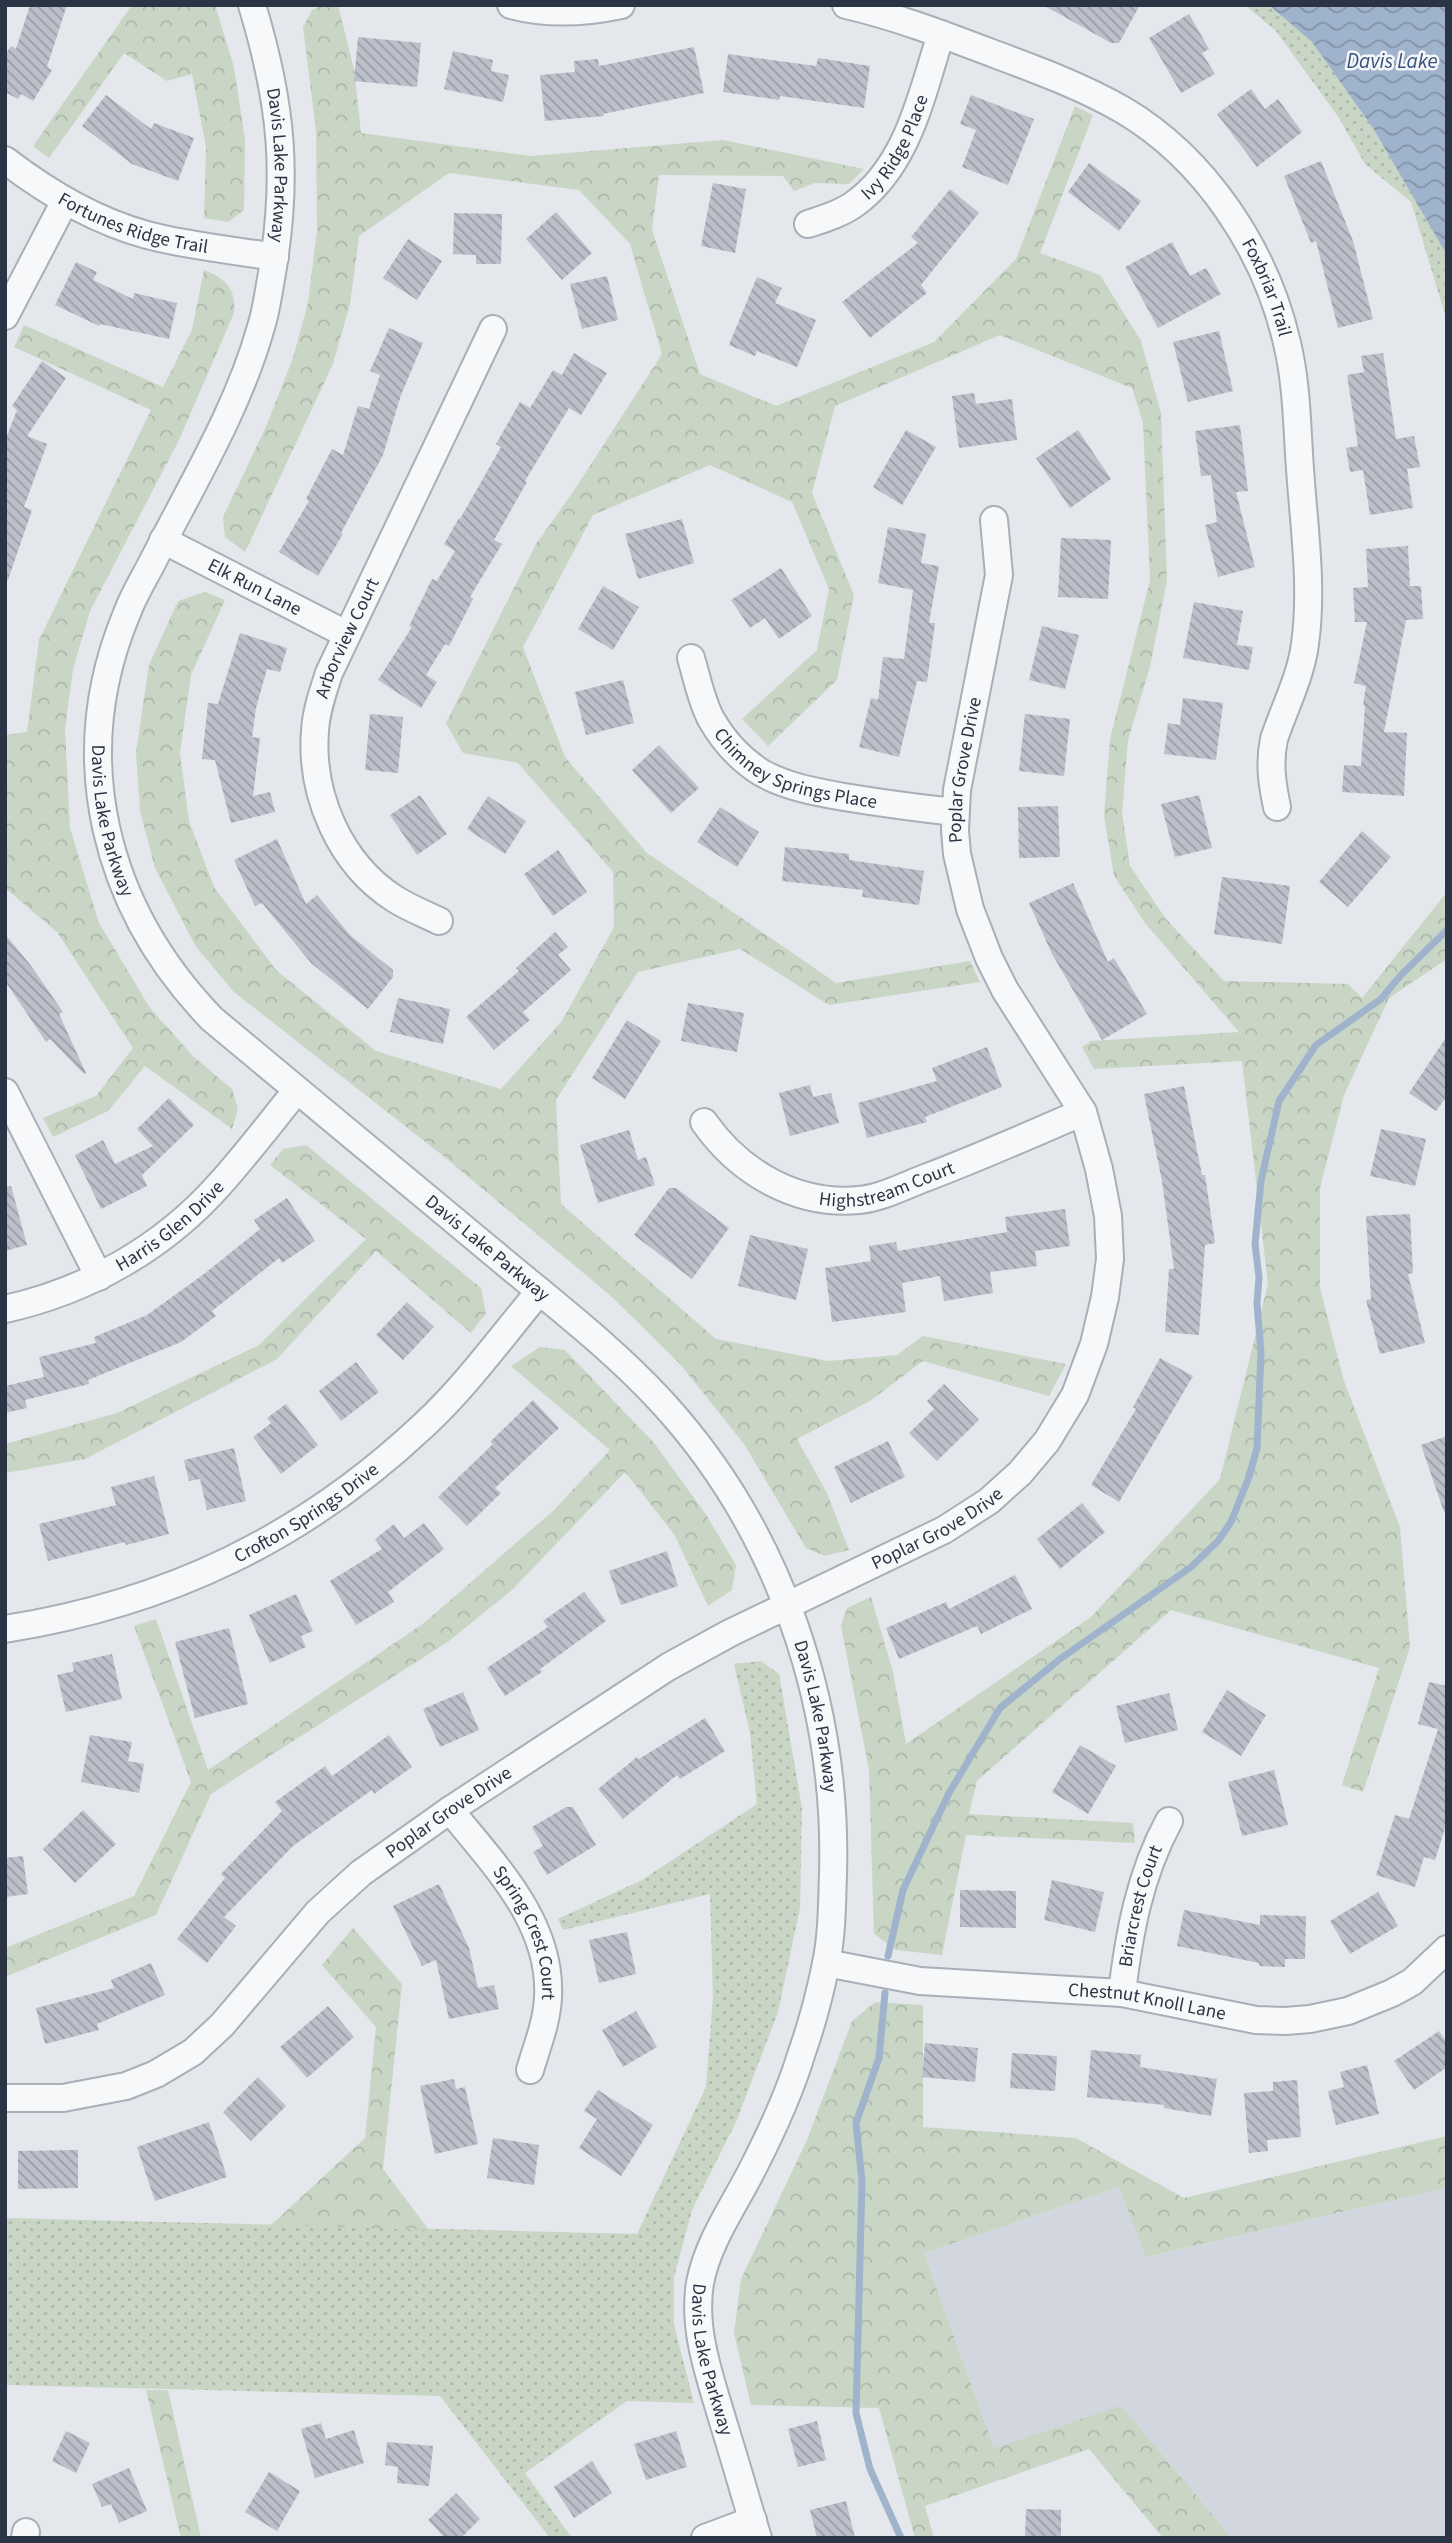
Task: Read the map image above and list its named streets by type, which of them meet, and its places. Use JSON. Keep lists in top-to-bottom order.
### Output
{
  "streets": {
    "street": [
      "Ivy Ridge Place",
      "Davis Lake Parkway",
      "Fortunes Ridge Trail",
      "Foxbriar Trail",
      "Elk Run Lane",
      "Arborview Court",
      "Chimney Springs Place",
      "Poplar Grove Drive",
      "Highstream Court",
      "Harris Glen Drive",
      "Crofton Springs Drive",
      "Briarcrest Court",
      "Spring Crest Court",
      "Chestnut Knoll Lane"
    ]
  },
  "crossings": [
    ["Ivy Ridge Place", "Foxbriar Trail"],
    ["Davis Lake Parkway", "Fortunes Ridge Trail"],
    ["Davis Lake Parkway", "Elk Run Lane"],
    ["Davis Lake Parkway", "Poplar Grove Drive"],
    ["Davis Lake Parkway", "Harris Glen Drive"],
    ["Davis Lake Parkway", "Crofton Springs Drive"],
    ["Davis Lake Parkway", "Chestnut Knoll Lane"],
    ["Elk Run Lane", "Arborview Court"],
    ["Chimney Springs Place", "Poplar Grove Drive"],
    ["Poplar Grove Drive", "Highstream Court"],
    ["Poplar Grove Drive", "Spring Crest Court"],
    ["Briarcrest Court", "Chestnut Knoll Lane"]
  ],
  "water": ["Davis Lake"]
}
